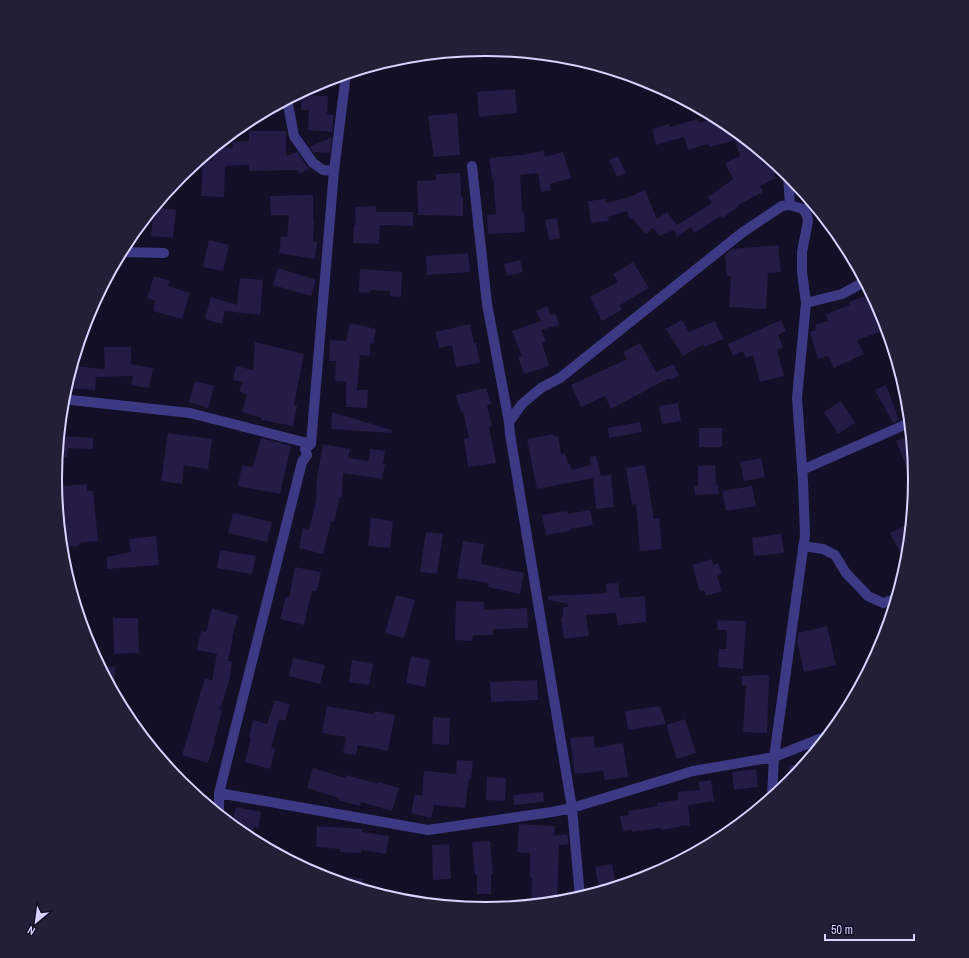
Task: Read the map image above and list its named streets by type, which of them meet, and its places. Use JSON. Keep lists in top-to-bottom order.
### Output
{
  "scale_bar": "50 m",
  "north": "bottom left"
}
